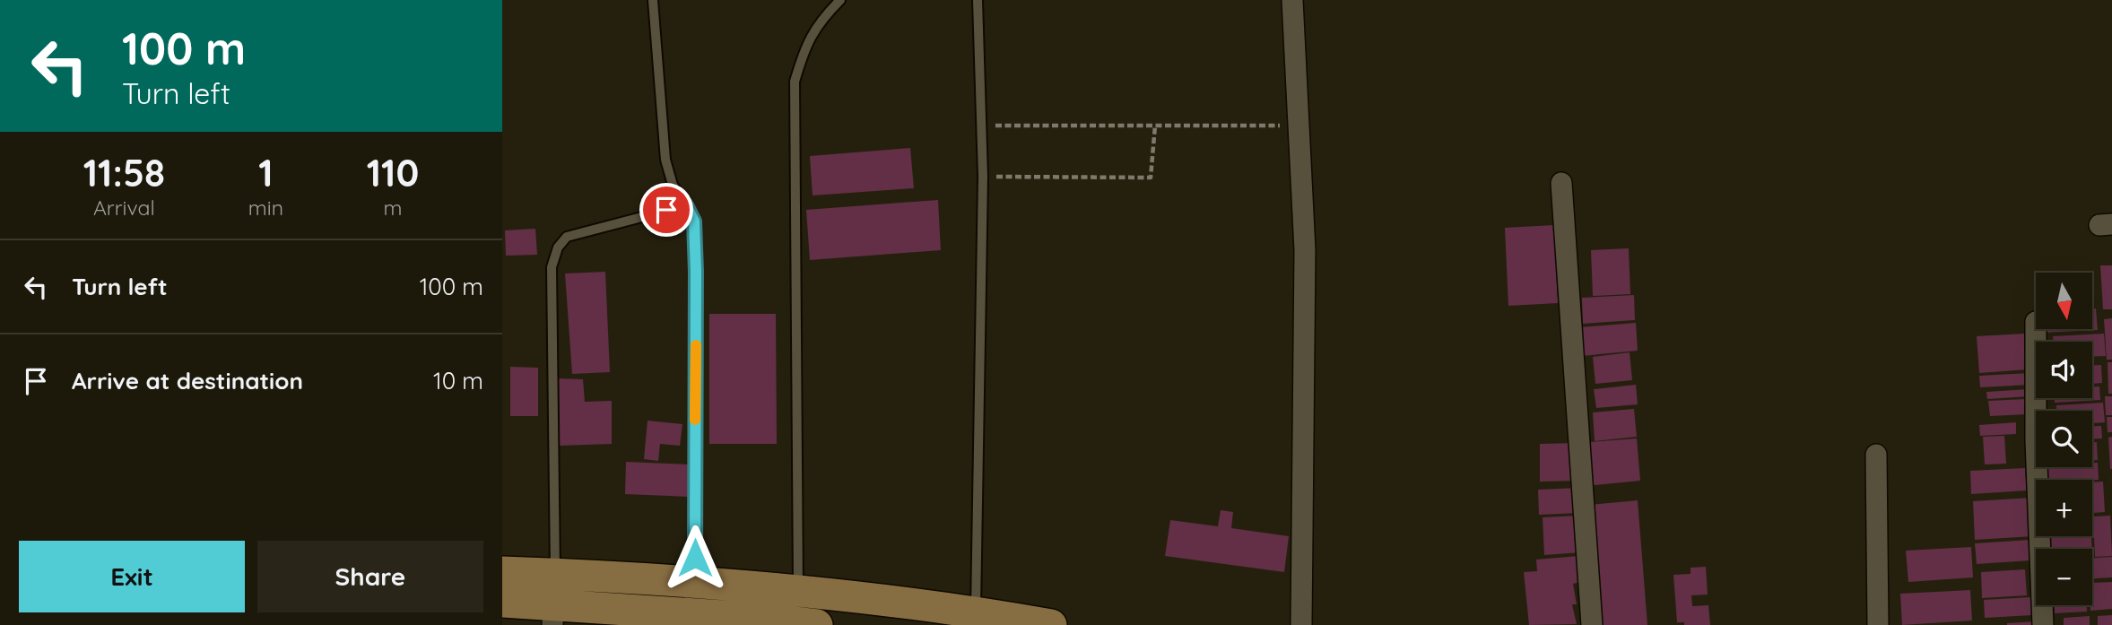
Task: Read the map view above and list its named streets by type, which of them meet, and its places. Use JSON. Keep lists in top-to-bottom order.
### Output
{
  "north": "bottom",
  "page": {
    "turn": ["100 m", "Turn left"],
    "eta": [
      "11:58",
      "Arrival",
      "1",
      "min",
      "110",
      "m"
    ],
    "list": [
      {
        "name": "Turn left",
        "value": "100 m"
      },
      {
        "name": "Arrive at destination",
        "value": "10 m"
      }
    ],
    "map_buttons": ["+", "−"],
    "buttons": ["Exit", "Share"]
  }
}
